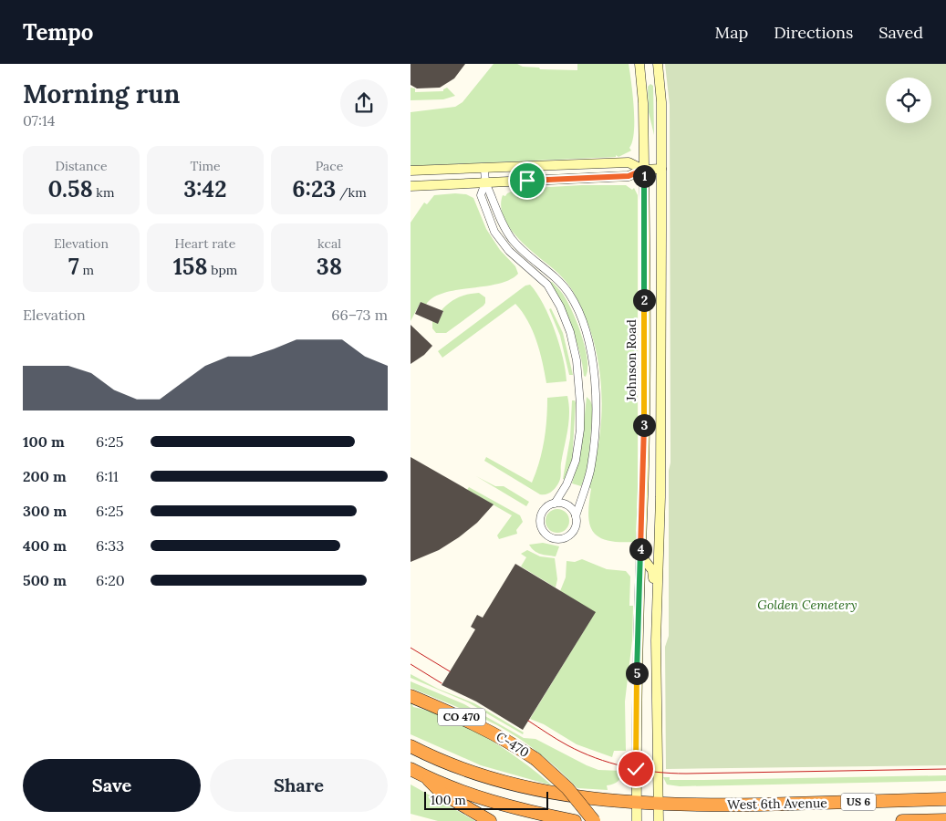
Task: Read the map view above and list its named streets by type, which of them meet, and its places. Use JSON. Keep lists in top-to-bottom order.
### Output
{
  "streets": {
    "highway": [
      "CO 470",
      "C-470",
      "US 6",
      "West 6th Avenue"
    ],
    "main road": ["Johnson Road"]
  },
  "crossings": [
    ["Johnson Road", "US 6"],
    ["Johnson Road", "West 6th Avenue"],
    ["US 6", "West 6th Avenue"]
  ],
  "parks": ["Golden Cemetery"],
  "scale_bar": "100 m",
  "page": {
    "header": "Tempo",
    "nav": ["Map", "Directions", "Saved"],
    "heading": ["Morning run", "07:14"],
    "stats": [
      ["Distance", "0.58 km"],
      ["Time", "3:42"],
      ["Pace", "6:23 /km"],
      ["Elevation", "7 m"],
      ["Heart rate", "158 bpm"],
      ["kcal", "38"]
    ],
    "pins": [
      "1",
      "2",
      "3",
      "4",
      "5"
    ],
    "chart": ["Elevation", "66–73 m"],
    "list": [
      {
        "name": "100 m",
        "note": "6:25"
      },
      {
        "name": "200 m",
        "note": "6:11"
      },
      {
        "name": "300 m",
        "note": "6:25"
      },
      {
        "name": "400 m",
        "note": "6:33"
      },
      {
        "name": "500 m",
        "note": "6:20"
      }
    ],
    "buttons": ["Save", "Share"],
    "scale": "100 m"
  }
}
